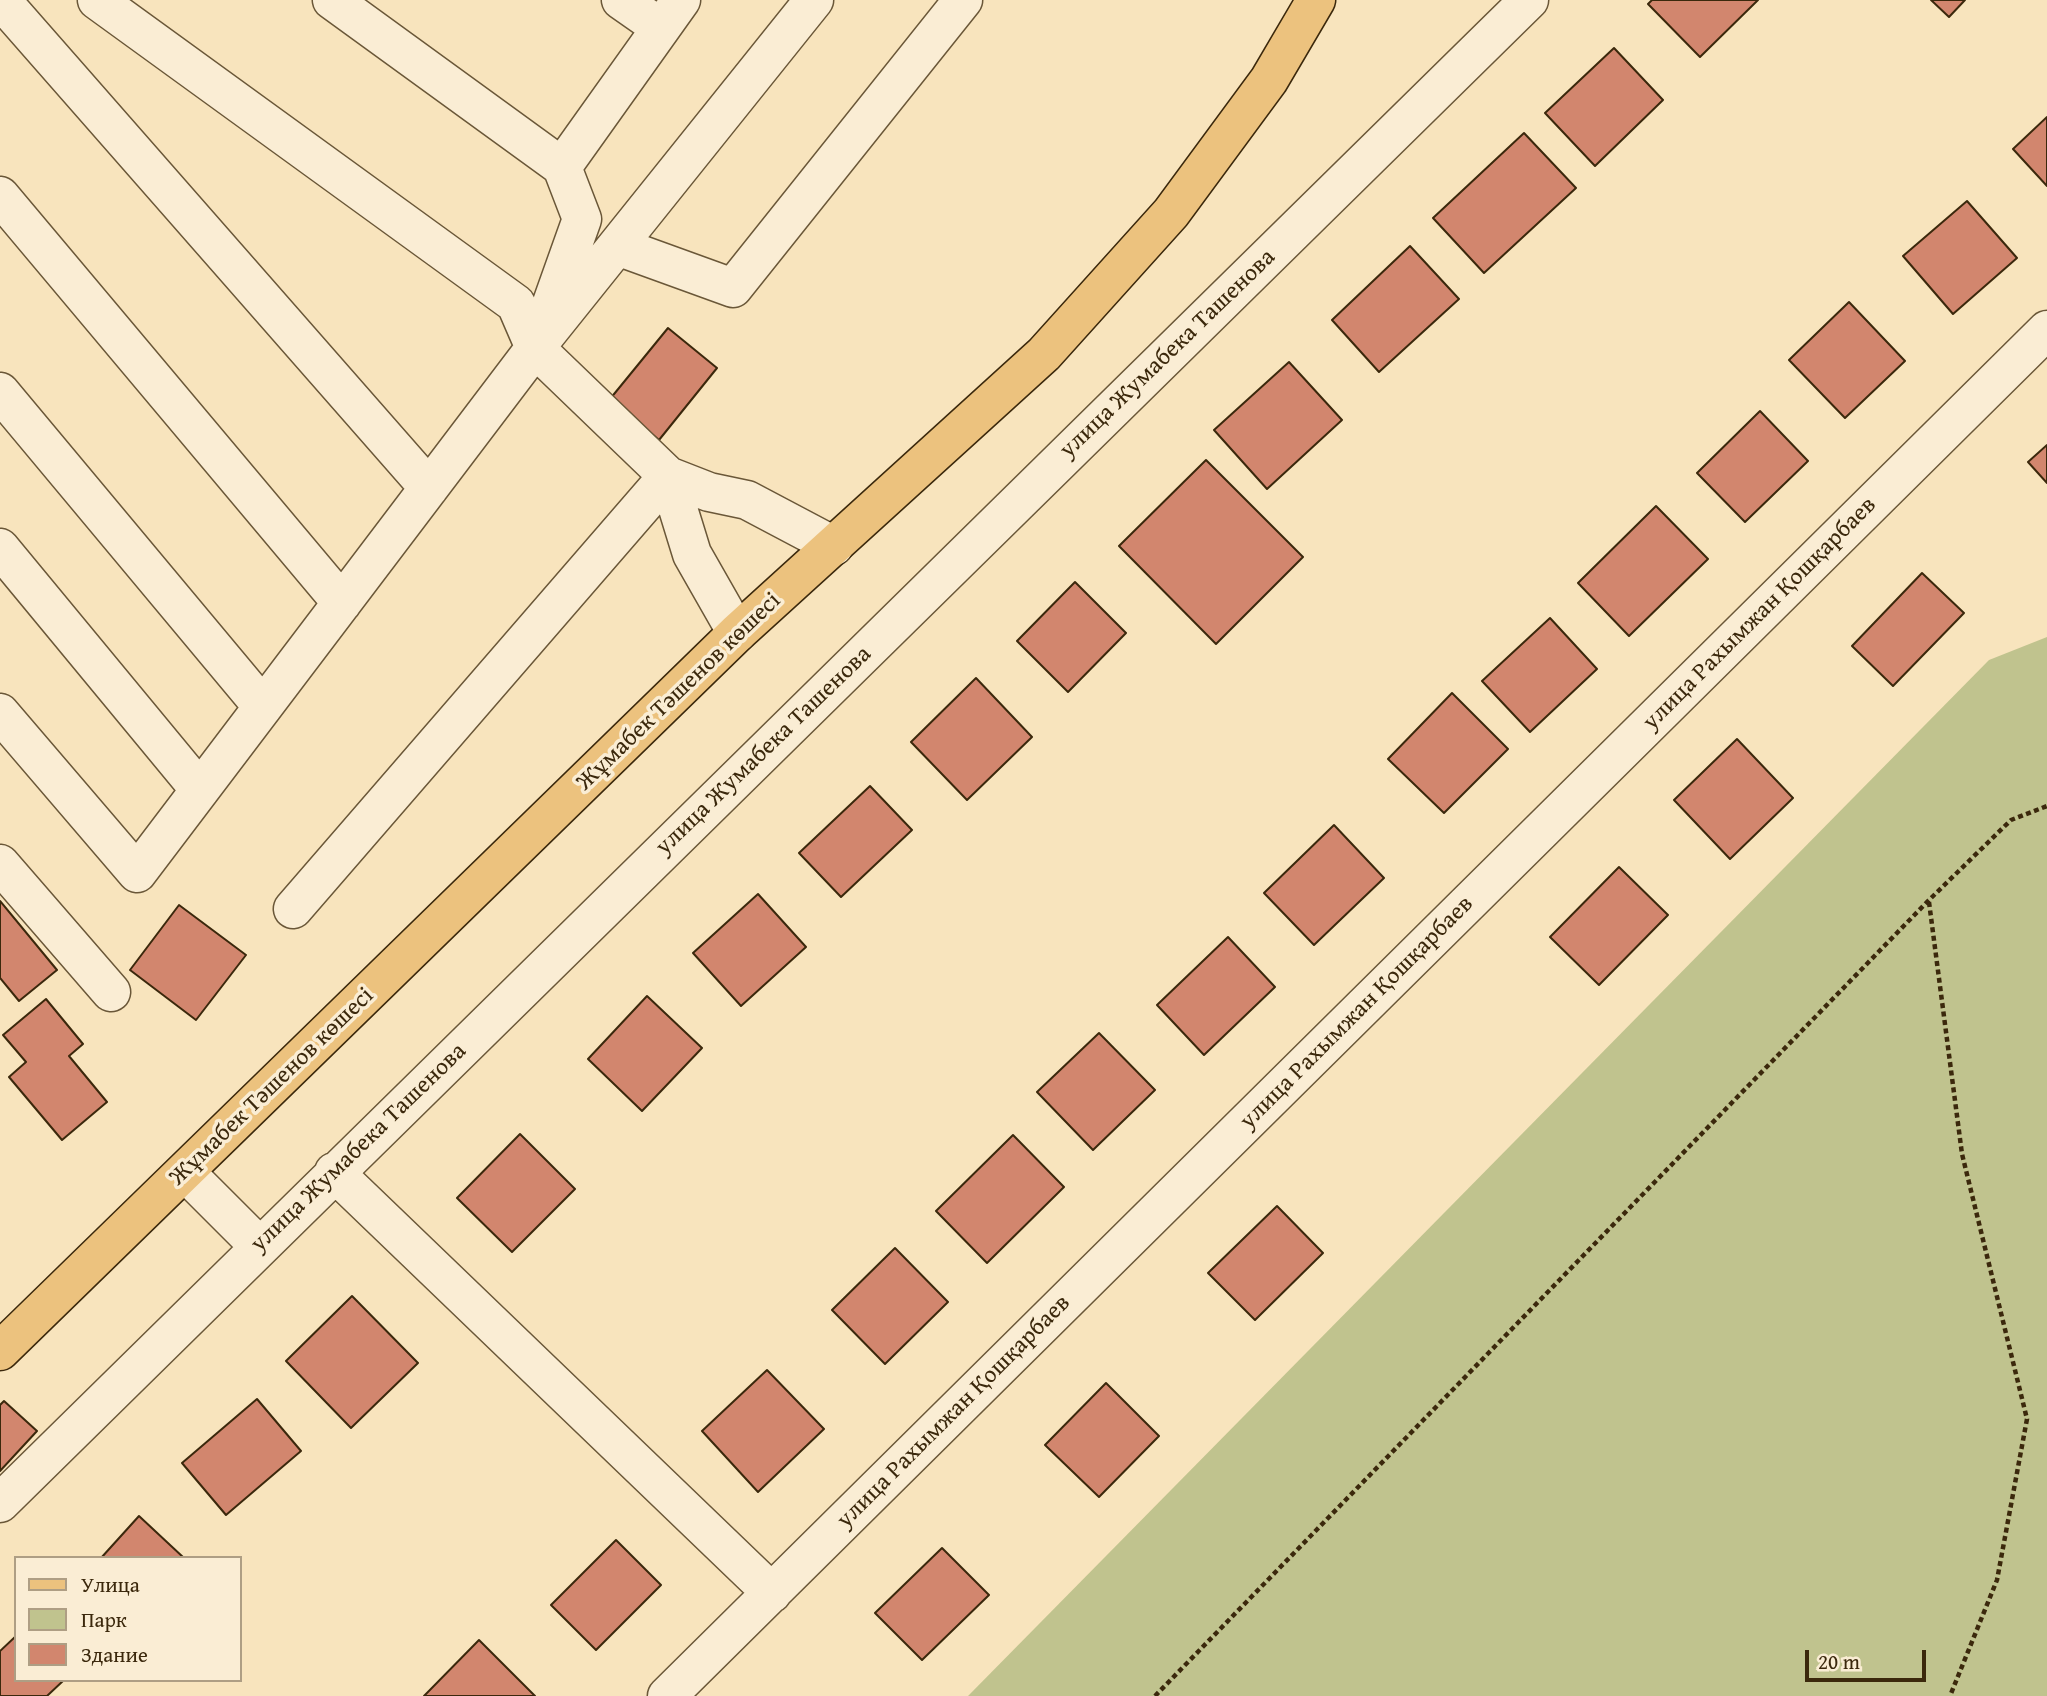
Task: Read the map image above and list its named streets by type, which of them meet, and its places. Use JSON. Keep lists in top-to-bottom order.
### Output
{
  "streets": {
    "main road": ["Жұмабек Тәшенов көшесі"],
    "street": ["улица Жумабека Ташенова", "улица Рахымжан Қошқарбаев"]
  },
  "legend": ["Улица", "Парк", "Здание"],
  "scale_bar": "20 m"
}
